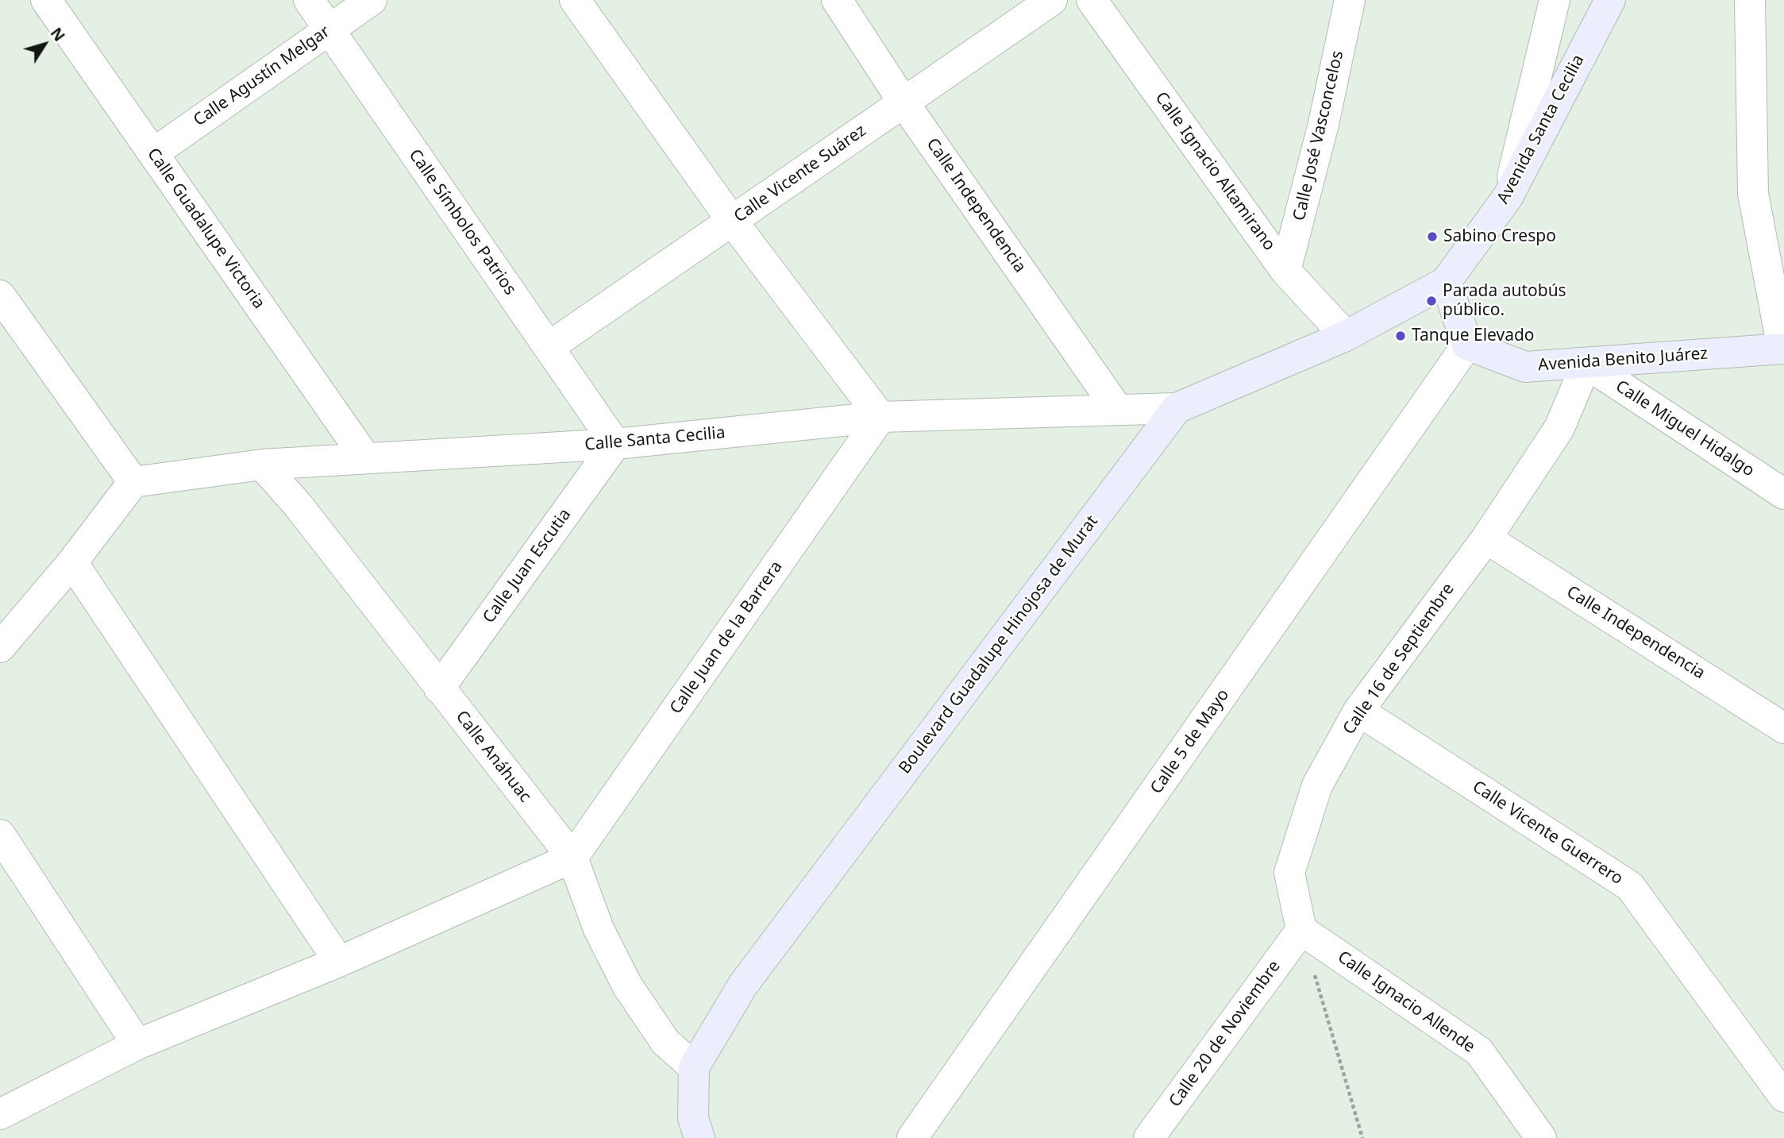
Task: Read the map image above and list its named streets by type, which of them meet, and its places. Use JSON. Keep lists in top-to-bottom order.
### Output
{
  "streets": {
    "main road": ["Avenida Santa Cecilia", "Avenida Benito Juárez", "Boulevard Guadalupe Hinojosa de Murat"],
    "street": [
      "Calle Agustín Melgar",
      "Calle José Vasconcelos",
      "Calle Ignacio Altamirano",
      "Calle Vicente Suárez",
      "Calle Independencia",
      "Calle Símbolos Patrios",
      "Calle Guadalupe Victoria",
      "Calle Miguel Hidalgo",
      "Calle Santa Cecilia",
      "Calle Juan Escutia",
      "Calle Juan de la Barrera",
      "Calle 16 de Septiembre",
      "Calle 5 de Mayo",
      "Calle Anáhuac",
      "Calle Vicente Guerrero",
      "Calle Ignacio Allende",
      "Calle 20 de Noviembre"
    ]
  },
  "crossings": [
    ["Calle Agustín Melgar", "Calle Símbolos Patrios"],
    ["Calle Agustín Melgar", "Calle Guadalupe Victoria"],
    ["Avenida Santa Cecilia", "Boulevard Guadalupe Hinojosa de Murat"],
    ["Calle José Vasconcelos", "Calle Ignacio Altamirano"],
    ["Calle Ignacio Altamirano", "Boulevard Guadalupe Hinojosa de Murat"],
    ["Calle Vicente Suárez", "Calle Independencia"],
    ["Calle Vicente Suárez", "Calle Símbolos Patrios"],
    ["Calle Independencia", "Calle Santa Cecilia"],
    ["Calle Independencia", "Calle 16 de Septiembre"],
    ["Calle Símbolos Patrios", "Calle Santa Cecilia"],
    ["Calle Símbolos Patrios", "Calle Juan Escutia"],
    ["Calle Guadalupe Victoria", "Calle Santa Cecilia"],
    ["Avenida Benito Juárez", "Calle Miguel Hidalgo"],
    ["Avenida Benito Juárez", "Calle 16 de Septiembre"],
    ["Avenida Benito Juárez", "Calle 5 de Mayo"],
    ["Calle Miguel Hidalgo", "Calle 16 de Septiembre"],
    ["Calle Santa Cecilia", "Calle Juan Escutia"],
    ["Calle Santa Cecilia", "Calle Juan de la Barrera"],
    ["Calle Santa Cecilia", "Boulevard Guadalupe Hinojosa de Murat"],
    ["Calle Santa Cecilia", "Calle Anáhuac"],
    ["Calle Juan Escutia", "Calle Anáhuac"],
    ["Calle Juan de la Barrera", "Calle Anáhuac"],
    ["Boulevard Guadalupe Hinojosa de Murat", "Calle Anáhuac"],
    ["Calle 16 de Septiembre", "Calle Vicente Guerrero"],
    ["Calle 16 de Septiembre", "Calle Ignacio Allende"],
    ["Calle 16 de Septiembre", "Calle 20 de Noviembre"],
    ["Calle Ignacio Allende", "Calle 20 de Noviembre"]
  ],
  "places": ["Sabino Crespo", "Parada autobús público.", "Tanque Elevado"],
  "north": "top right"
}
